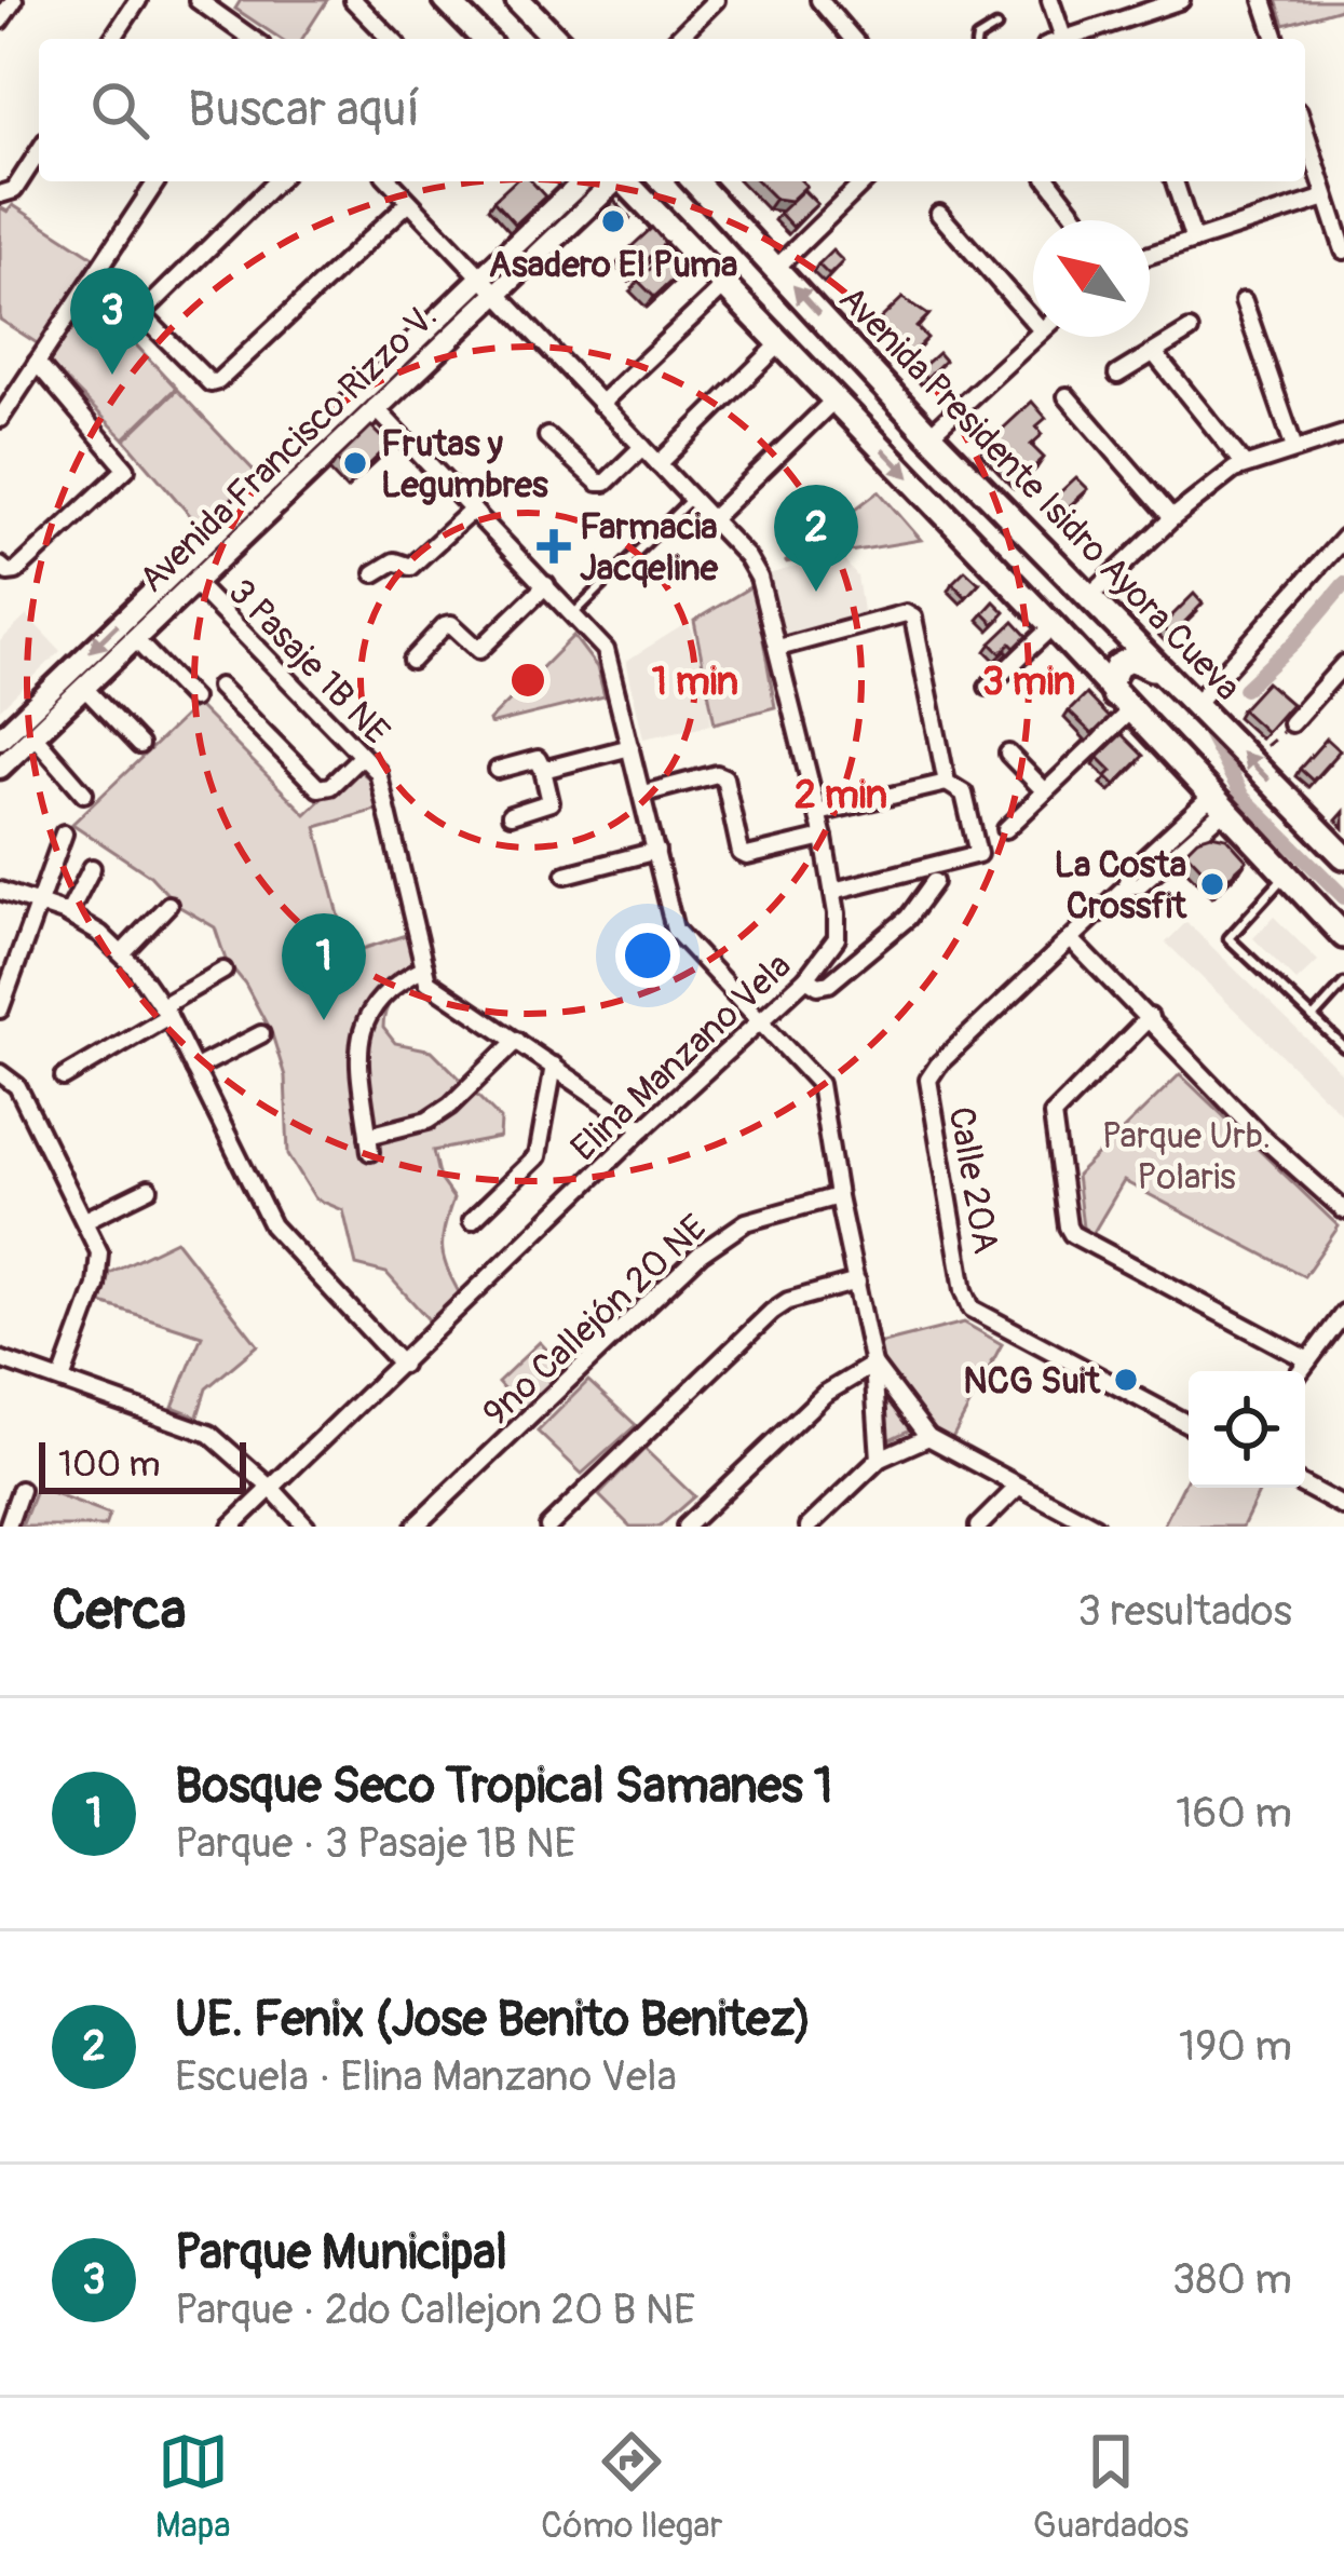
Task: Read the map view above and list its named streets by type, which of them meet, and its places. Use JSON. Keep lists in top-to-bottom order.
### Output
{
  "streets": {
    "main road": ["Avenida Francisco Rizzo V.", "Avenida Presidente Isidro Ayora Cueva"],
    "street": [
      "3 Pasaje 1B NE",
      "Elina Manzano Vela",
      "Calle 20A",
      "9no Callejón 20 NE"
    ]
  },
  "crossings": [
    ["Avenida Francisco Rizzo V.", "3 Pasaje 1B NE"],
    ["Avenida Francisco Rizzo V.", "Elina Manzano Vela"]
  ],
  "parks": ["Parque Urb. Polaris"],
  "places": {
    "other": [
      "Asadero El Puma",
      "Frutas y Legumbres",
      "La Costa Crossfit",
      "NCG Suit"
    ],
    "health": ["Farmacia Jacqeline"]
  },
  "scale_bar": "100 m",
  "north": "top left",
  "page": {
    "search": "Buscar aquí",
    "pins": ["3", "2", "1"],
    "scale": "100 m",
    "heading": ["Cerca", "3 resultados"],
    "list": [
      {
        "mark": "1",
        "name": "Bosque Seco Tropical Samanes 1",
        "note": "Parque · 3 Pasaje 1B NE",
        "value": "160 m"
      },
      {
        "mark": "2",
        "name": "UE. Fenix (Jose Benito Benitez)",
        "note": "Escuela · Elina Manzano Vela",
        "value": "190 m"
      },
      {
        "mark": "3",
        "name": "Parque Municipal",
        "note": "Parque · 2do Callejon 20 B NE",
        "value": "380 m"
      }
    ],
    "nav": ["Mapa", "Cómo llegar", "Guardados"]
  },
  "rings": ["1 min", "3 min", "2 min"]
}
